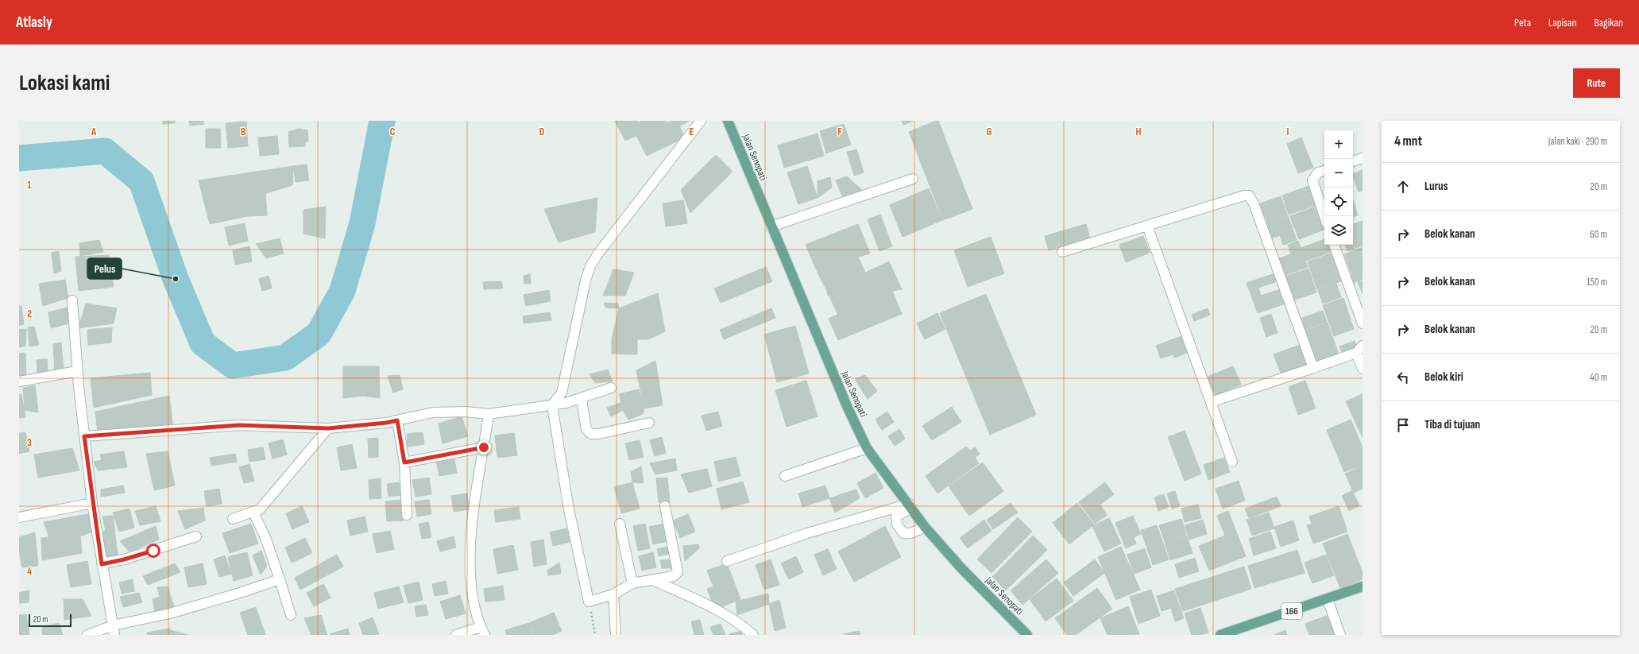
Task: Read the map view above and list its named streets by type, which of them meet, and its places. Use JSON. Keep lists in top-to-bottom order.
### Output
{
  "streets": {
    "main road": ["Jalan Senopati", "166"]
  },
  "places": ["Pelus"],
  "scale_bar": "20 m",
  "page": {
    "header": "Atlasly",
    "nav": ["Peta", "Lapisan", "Bagikan"],
    "buttons": "Rute",
    "title": "Lokasi kami",
    "heading": ["4 mnt", "Jalan kaki · 290 m"],
    "map_buttons": ["+", "−"],
    "list": [
      ["Lurus", "20 m"],
      ["Belok kanan", "60 m"],
      ["Belok kanan", "150 m"],
      ["Belok kanan", "20 m"],
      ["Belok kiri", "40 m"],
      "Tiba di tujuan"
    ],
    "scale": "20 m"
  },
  "grid": {
    "columns": [
      "A",
      "B",
      "C",
      "D",
      "E",
      "F",
      "G",
      "H",
      "I"
    ],
    "rows": [
      "1",
      "2",
      "3",
      "4"
    ]
  }
}
